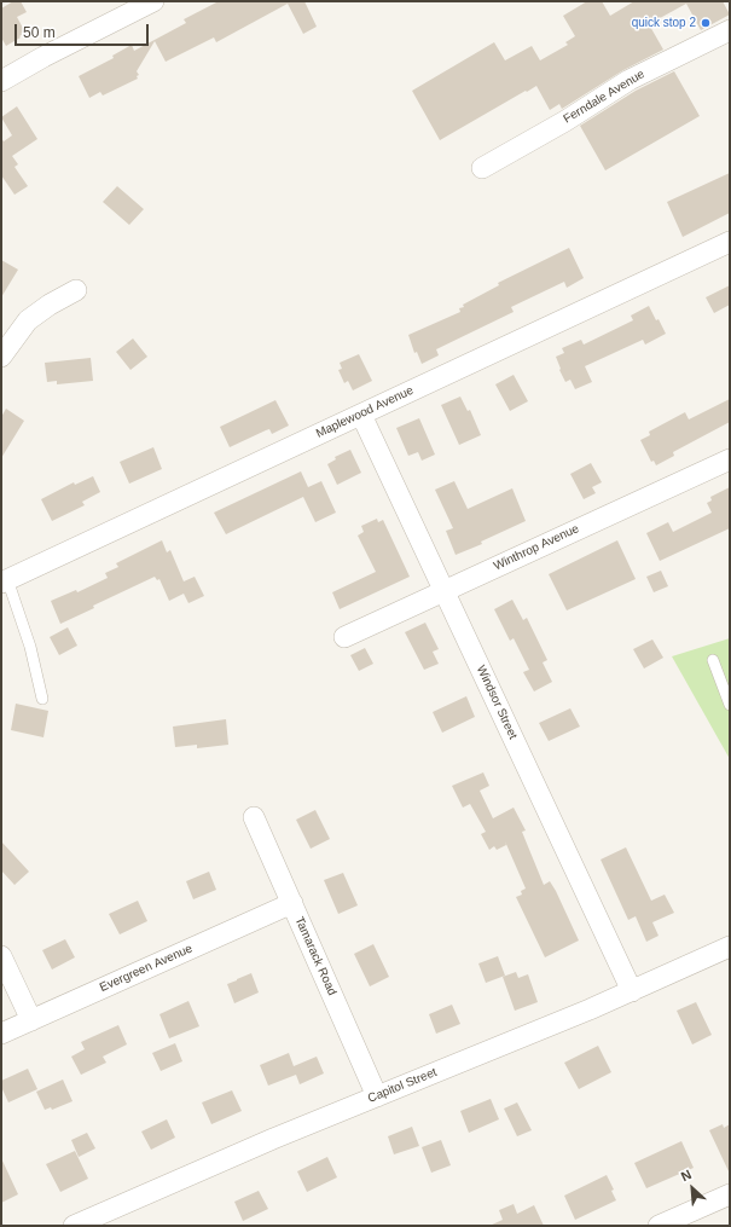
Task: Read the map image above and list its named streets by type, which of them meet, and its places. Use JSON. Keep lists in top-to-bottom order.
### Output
{
  "streets": {
    "street": [
      "Ferndale Avenue",
      "Maplewood Avenue",
      "Winthrop Avenue",
      "Windsor Street",
      "Tamarack Road",
      "Evergreen Avenue",
      "Capitol Street"
    ]
  },
  "crossings": [
    ["Maplewood Avenue", "Windsor Street"],
    ["Winthrop Avenue", "Windsor Street"],
    ["Windsor Street", "Capitol Street"],
    ["Tamarack Road", "Evergreen Avenue"],
    ["Tamarack Road", "Capitol Street"]
  ],
  "places": ["quick stop 2"],
  "scale_bar": "50 m",
  "north": "top left"
}
